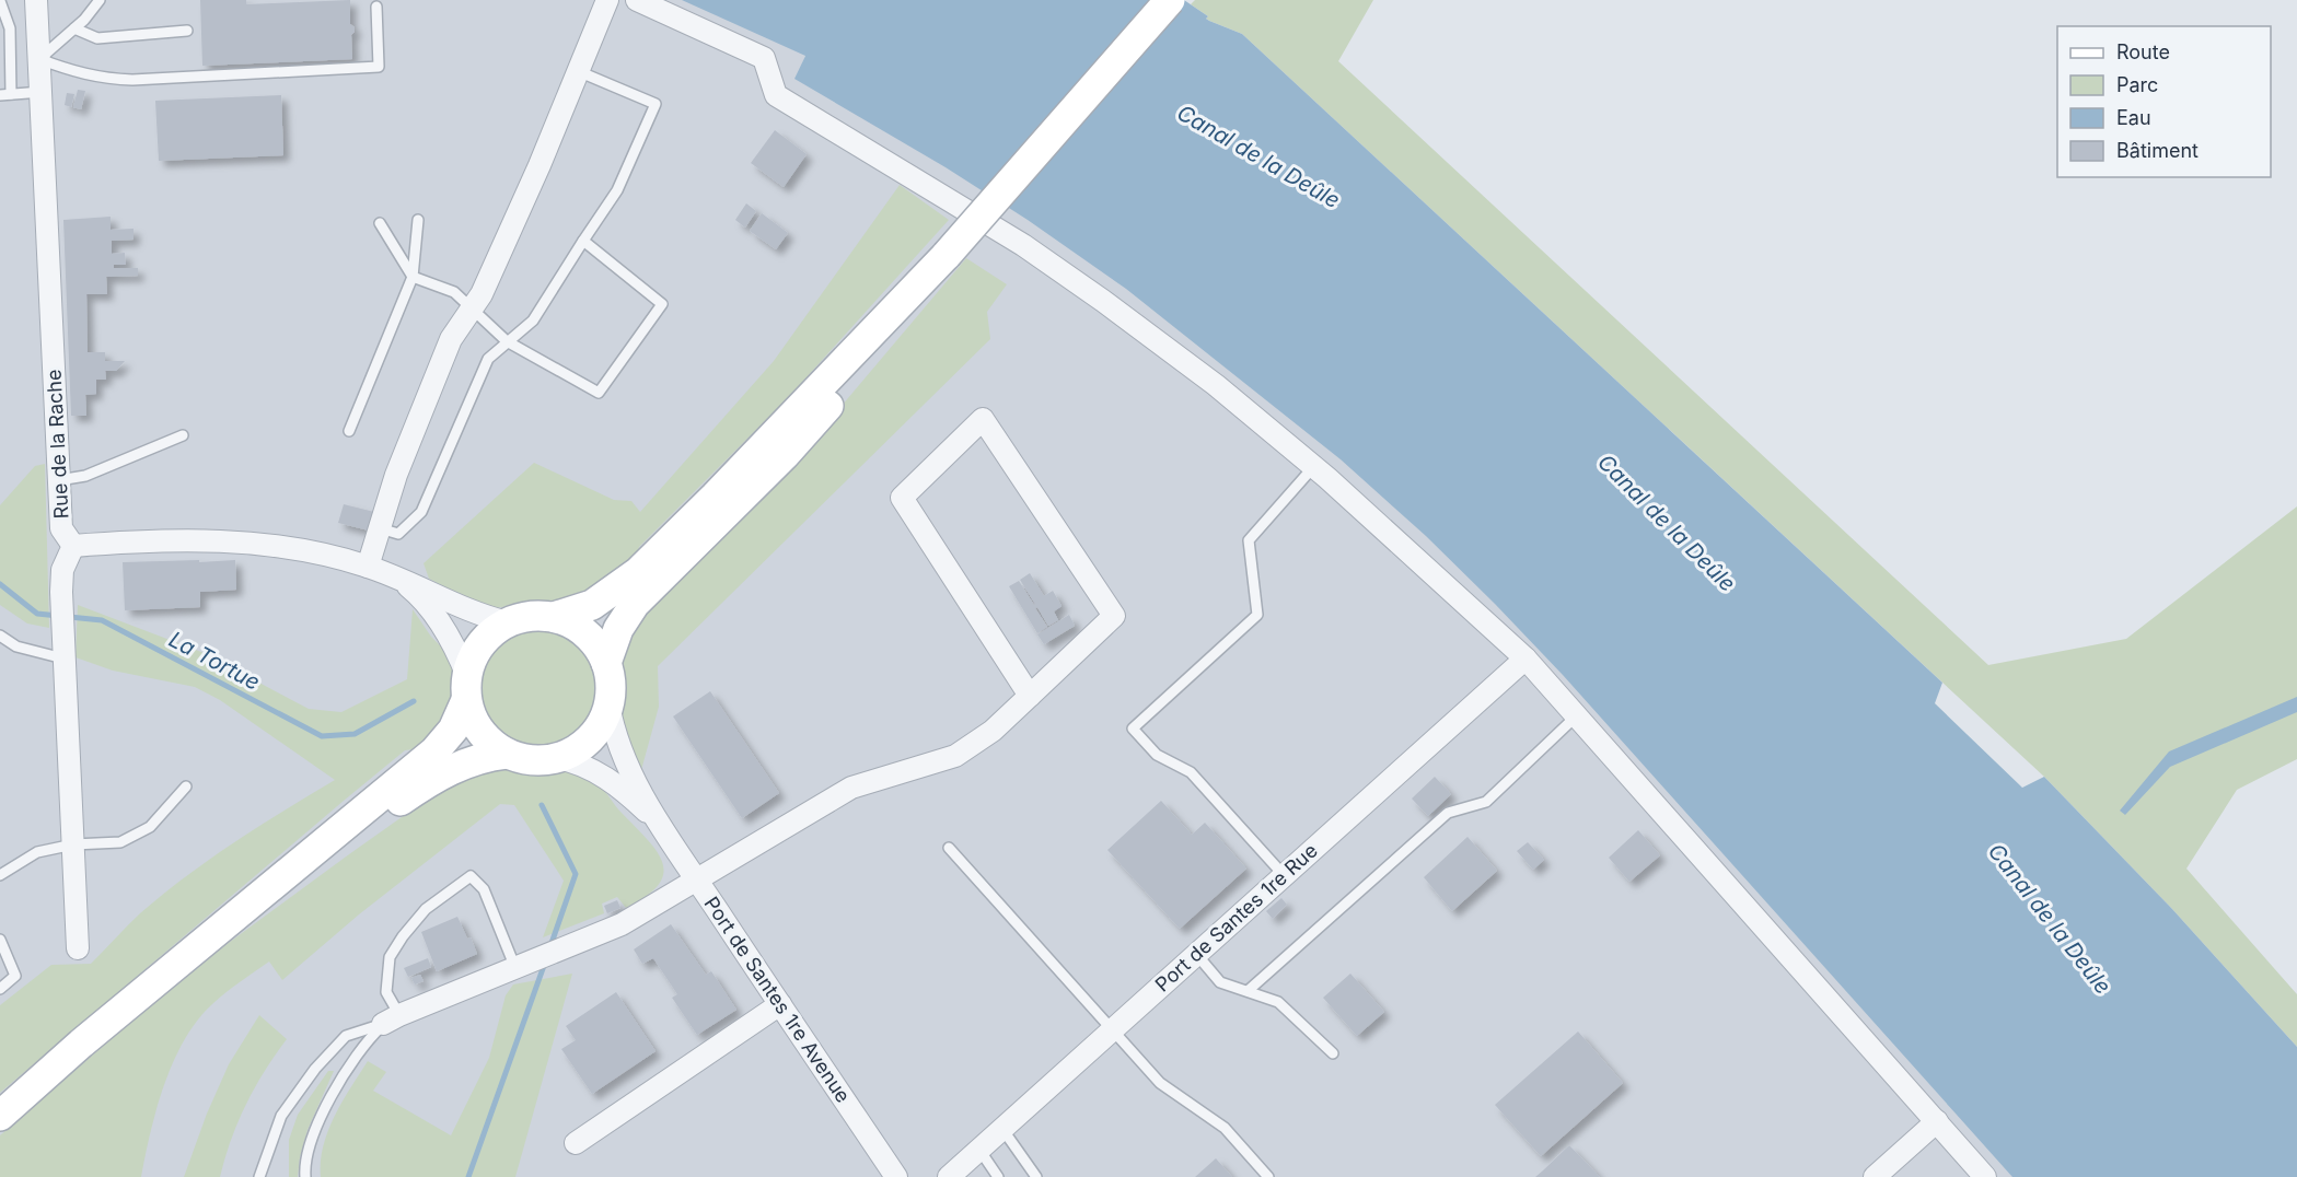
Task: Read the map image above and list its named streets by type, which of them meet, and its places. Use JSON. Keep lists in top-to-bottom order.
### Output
{
  "streets": {
    "street": ["Rue de la Rache", "Port de Santes 1re Rue", "Port de Santes 1re Avenue"]
  },
  "water": ["Canal de la Deûle", "La Tortue"],
  "legend": [
    "Route",
    "Parc",
    "Eau",
    "Bâtiment"
  ]
}
